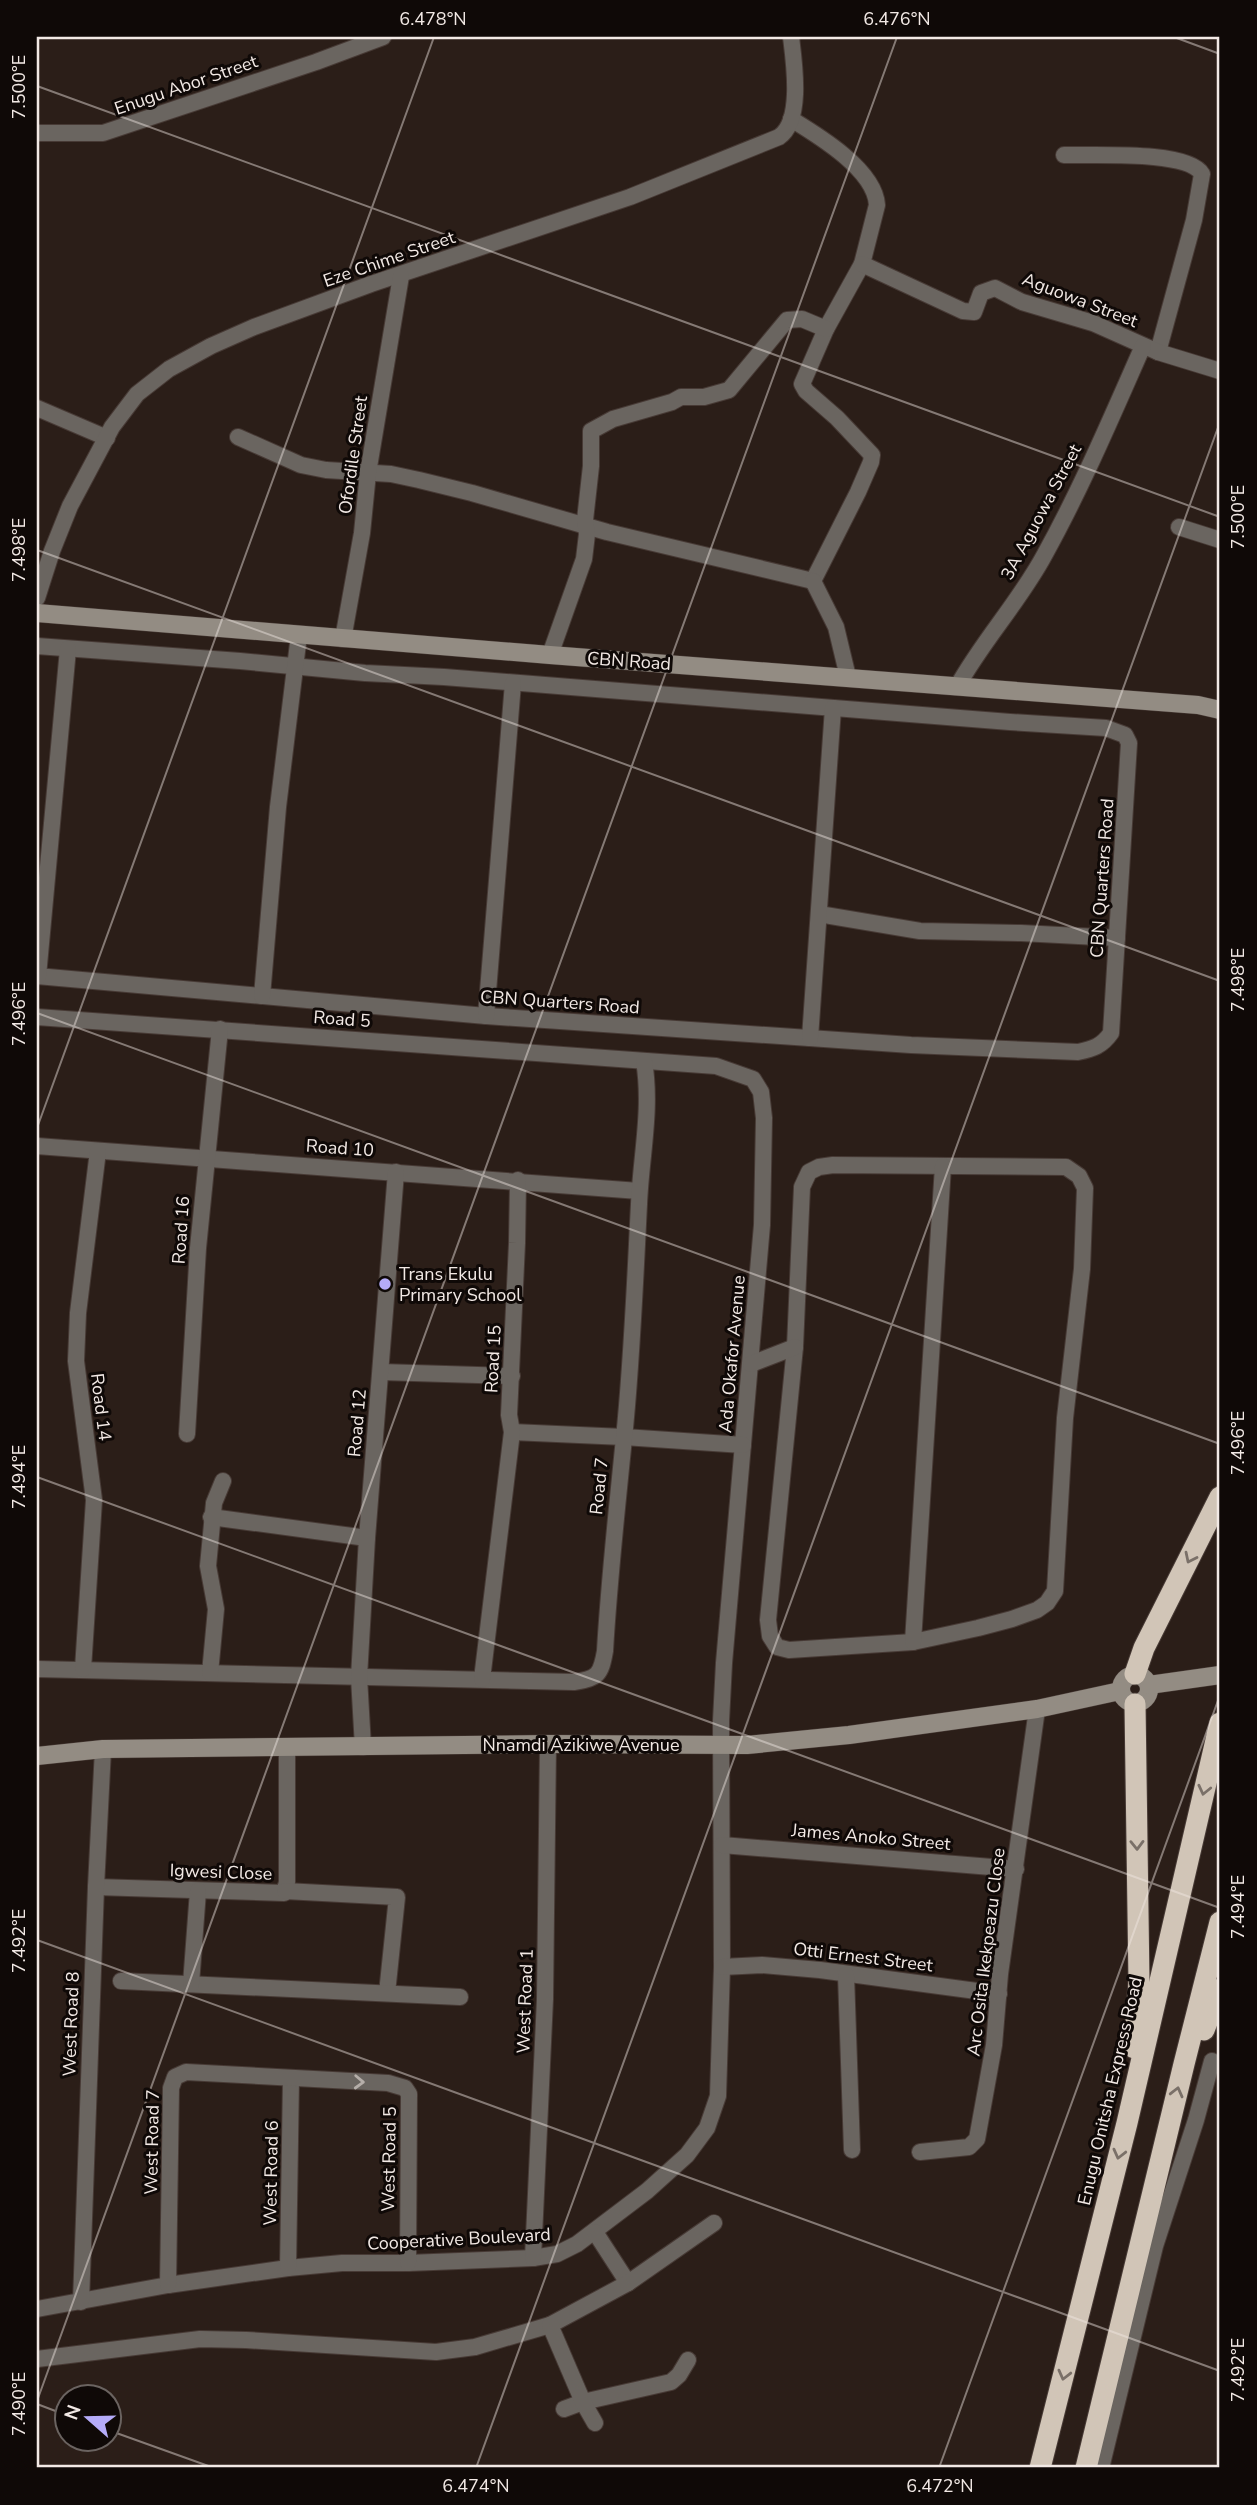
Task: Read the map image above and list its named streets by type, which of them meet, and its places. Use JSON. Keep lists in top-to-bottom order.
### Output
{
  "streets": {
    "highway": ["Enugu Onitsha Express Road"],
    "main road": ["CBN Road", "Nnamdi Azikiwe Avenue"],
    "street": [
      "Enugu Abor Street",
      "Eze Chime Street",
      "Aguowa Street",
      "Ofordile Street",
      "3A Aguowa Street",
      "CBN Quarters Road",
      "Road 5",
      "Road 10",
      "Road 16",
      "Ada Okafor Avenue",
      "Road 15",
      "Road 14",
      "Road 12",
      "Road 7",
      "James Anoko Street",
      "Igwesi Close",
      "Arc Osita Ikekpeazu Close",
      "Otti Ernest Street",
      "West Road 1",
      "West Road 8",
      "West Road 7",
      "West Road 5",
      "West Road 6",
      "Cooperative Boulevard"
    ]
  },
  "crossings": [
    ["Eze Chime Street", "Aguowa Street"],
    ["Eze Chime Street", "Ofordile Street"],
    ["Aguowa Street", "3A Aguowa Street"],
    ["Ofordile Street", "CBN Road"],
    ["3A Aguowa Street", "CBN Road"],
    ["Road 5", "Road 16"],
    ["Road 5", "Ada Okafor Avenue"],
    ["Road 5", "Road 7"],
    ["Road 10", "Road 16"],
    ["Road 10", "Road 15"],
    ["Road 10", "Road 14"],
    ["Road 10", "Road 12"],
    ["Road 10", "Road 7"],
    ["Ada Okafor Avenue", "Road 7"],
    ["Ada Okafor Avenue", "Nnamdi Azikiwe Avenue"],
    ["Ada Okafor Avenue", "Cooperative Boulevard"],
    ["Road 15", "Road 7"],
    ["Road 14", "Road 7"],
    ["Road 12", "Road 7"],
    ["Road 12", "Nnamdi Azikiwe Avenue"],
    ["Nnamdi Azikiwe Avenue", "Igwesi Close"],
    ["Nnamdi Azikiwe Avenue", "Arc Osita Ikekpeazu Close"],
    ["Nnamdi Azikiwe Avenue", "West Road 1"],
    ["Nnamdi Azikiwe Avenue", "West Road 8"],
    ["Nnamdi Azikiwe Avenue", "Cooperative Boulevard"],
    ["James Anoko Street", "Arc Osita Ikekpeazu Close"],
    ["James Anoko Street", "Cooperative Boulevard"],
    ["Igwesi Close", "West Road 8"],
    ["Arc Osita Ikekpeazu Close", "Otti Ernest Street"],
    ["Otti Ernest Street", "Cooperative Boulevard"],
    ["West Road 1", "Cooperative Boulevard"],
    ["West Road 8", "Cooperative Boulevard"],
    ["West Road 7", "West Road 5"],
    ["West Road 7", "West Road 6"],
    ["West Road 7", "Cooperative Boulevard"],
    ["West Road 5", "West Road 6"],
    ["West Road 5", "Cooperative Boulevard"],
    ["West Road 6", "Cooperative Boulevard"]
  ],
  "places": ["Trans Ekulu Primary School"],
  "north": "left",
  "coordinates": [
    "6.478°N",
    "6.476°N",
    "7.500°E",
    "7.498°E",
    "7.496°E",
    "7.494°E",
    "7.492°E",
    "7.490°E",
    "6.474°N",
    "6.472°N"
  ]
}
